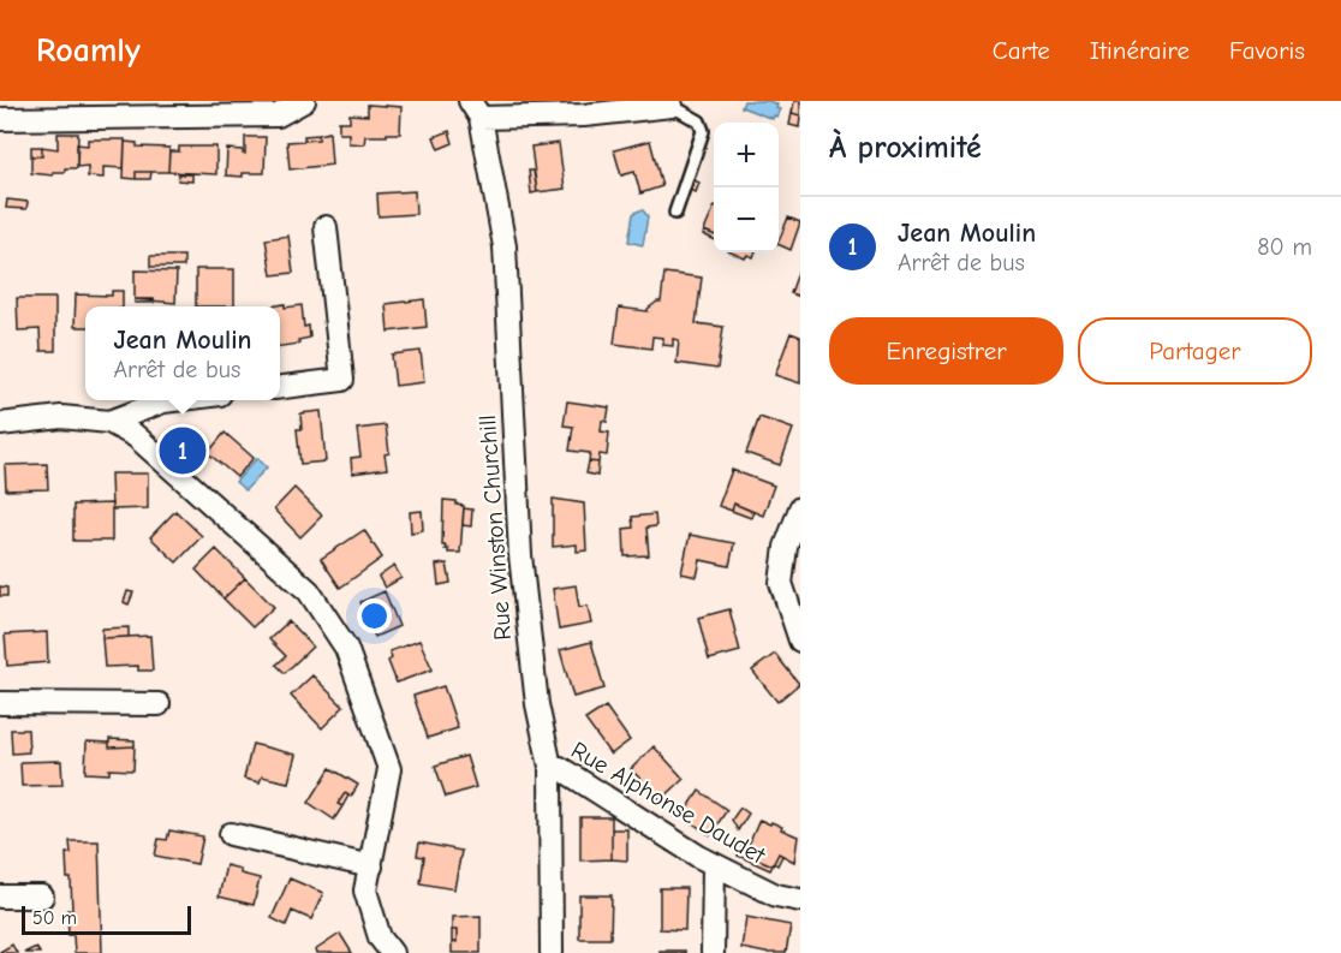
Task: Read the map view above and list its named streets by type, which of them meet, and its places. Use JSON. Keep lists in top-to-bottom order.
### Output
{
  "streets": {
    "street": ["Rue Winston Churchill", "Rue Alphonse Daudet"]
  },
  "crossings": [
    ["Rue Winston Churchill", "Rue Alphonse Daudet"]
  ],
  "scale_bar": "50 m",
  "page": {
    "header": "Roamly",
    "nav": ["Carte", "Itinéraire", "Favoris"],
    "heading": "À proximité",
    "map_buttons": ["+", "−"],
    "list": [
      {
        "mark": "1",
        "name": "Jean Moulin",
        "note": "Arrêt de bus",
        "value": "80 m"
      }
    ],
    "buttons": ["Enregistrer", "Partager"],
    "popup": ["Jean Moulin", "Arrêt de bus"],
    "pins": "1",
    "scale": "50 m"
  }
}
